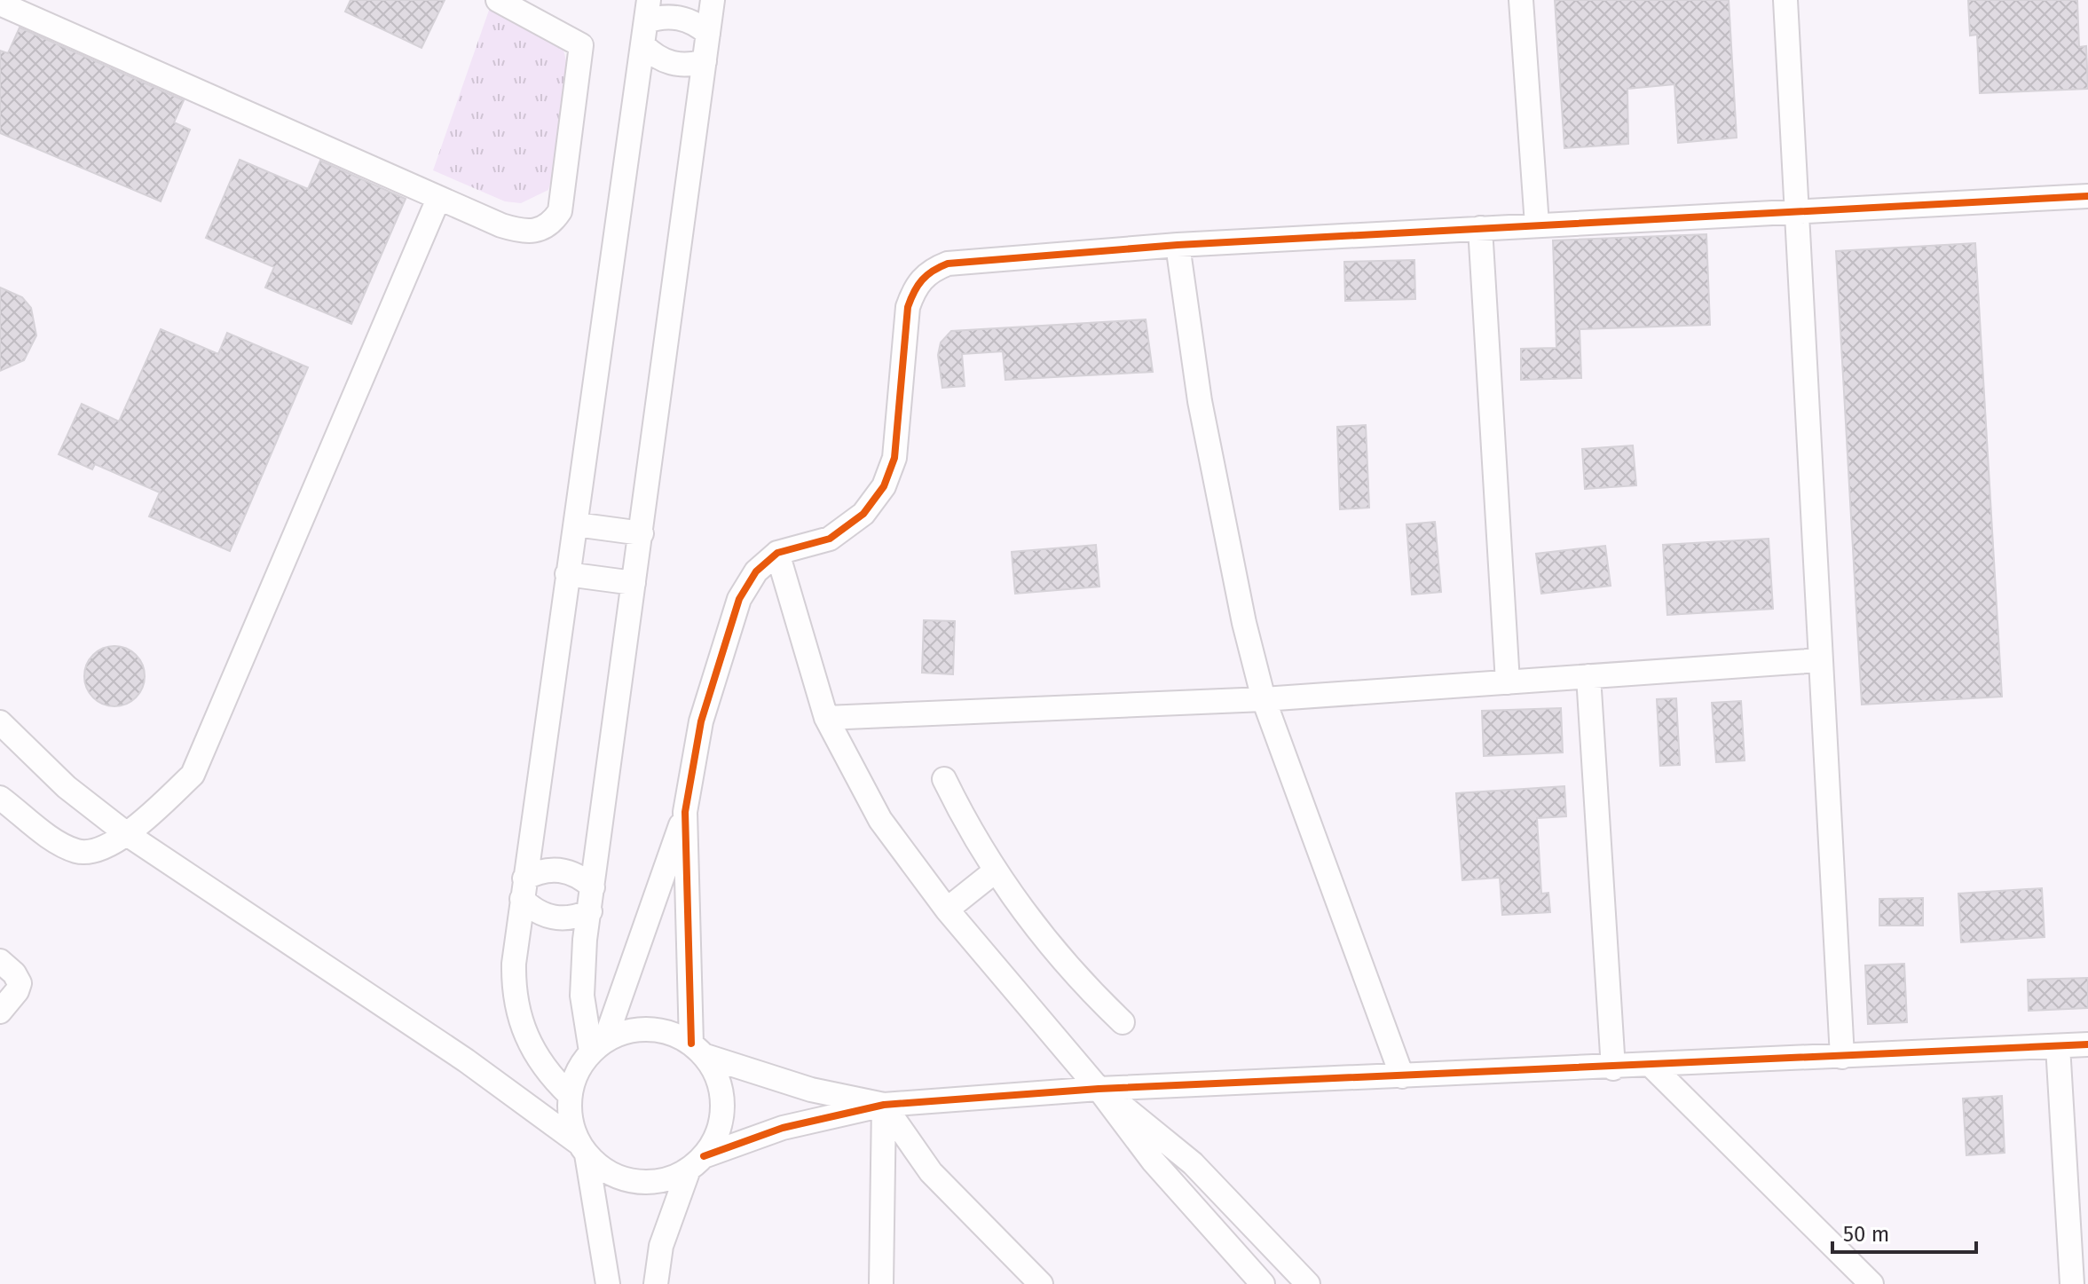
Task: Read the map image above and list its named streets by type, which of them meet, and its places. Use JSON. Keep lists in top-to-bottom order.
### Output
{
  "scale_bar": "50 m"
}
